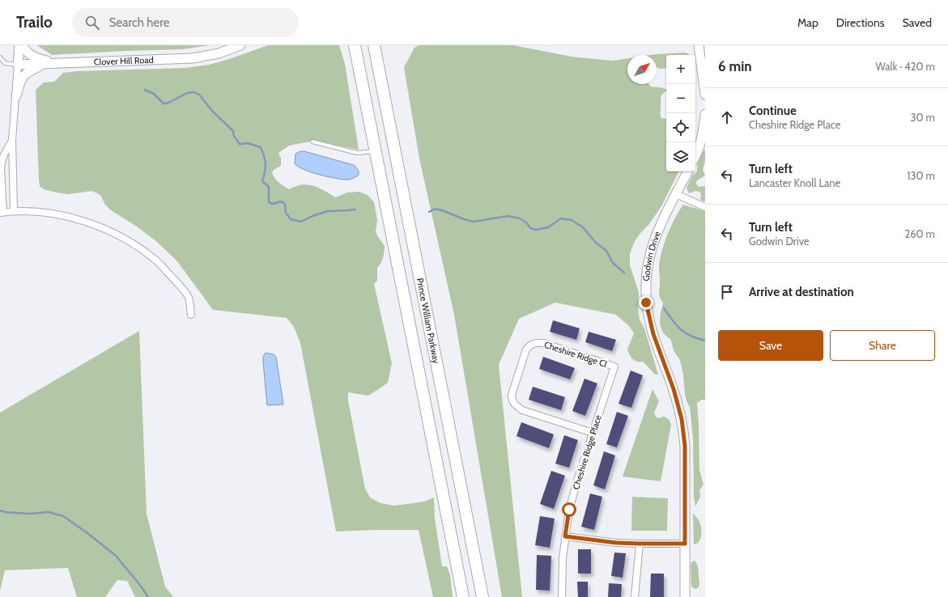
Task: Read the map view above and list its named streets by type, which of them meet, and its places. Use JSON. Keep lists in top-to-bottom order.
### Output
{
  "streets": {
    "highway": ["Prince William Parkway"],
    "street": [
      "Clover Hill Road",
      "Godwin Drive",
      "Cheshire Ridge Cl",
      "Cheshire Ridge Place"
    ]
  },
  "crossings": [
    ["Cheshire Ridge Cl", "Cheshire Ridge Place"]
  ],
  "north": "top right",
  "page": {
    "header": "Trailo",
    "search": "Search here",
    "nav": ["Map", "Directions", "Saved"],
    "heading": ["6 min", "Walk · 420 m"],
    "map_buttons": ["+", "−"],
    "list": [
      ["Continue", "Cheshire Ridge Place", "30 m"],
      ["Turn left", "Lancaster Knoll Lane", "130 m"],
      ["Turn left", "Godwin Drive", "260 m"],
      "Arrive at destination"
    ],
    "buttons": ["Save", "Share"]
  }
}
